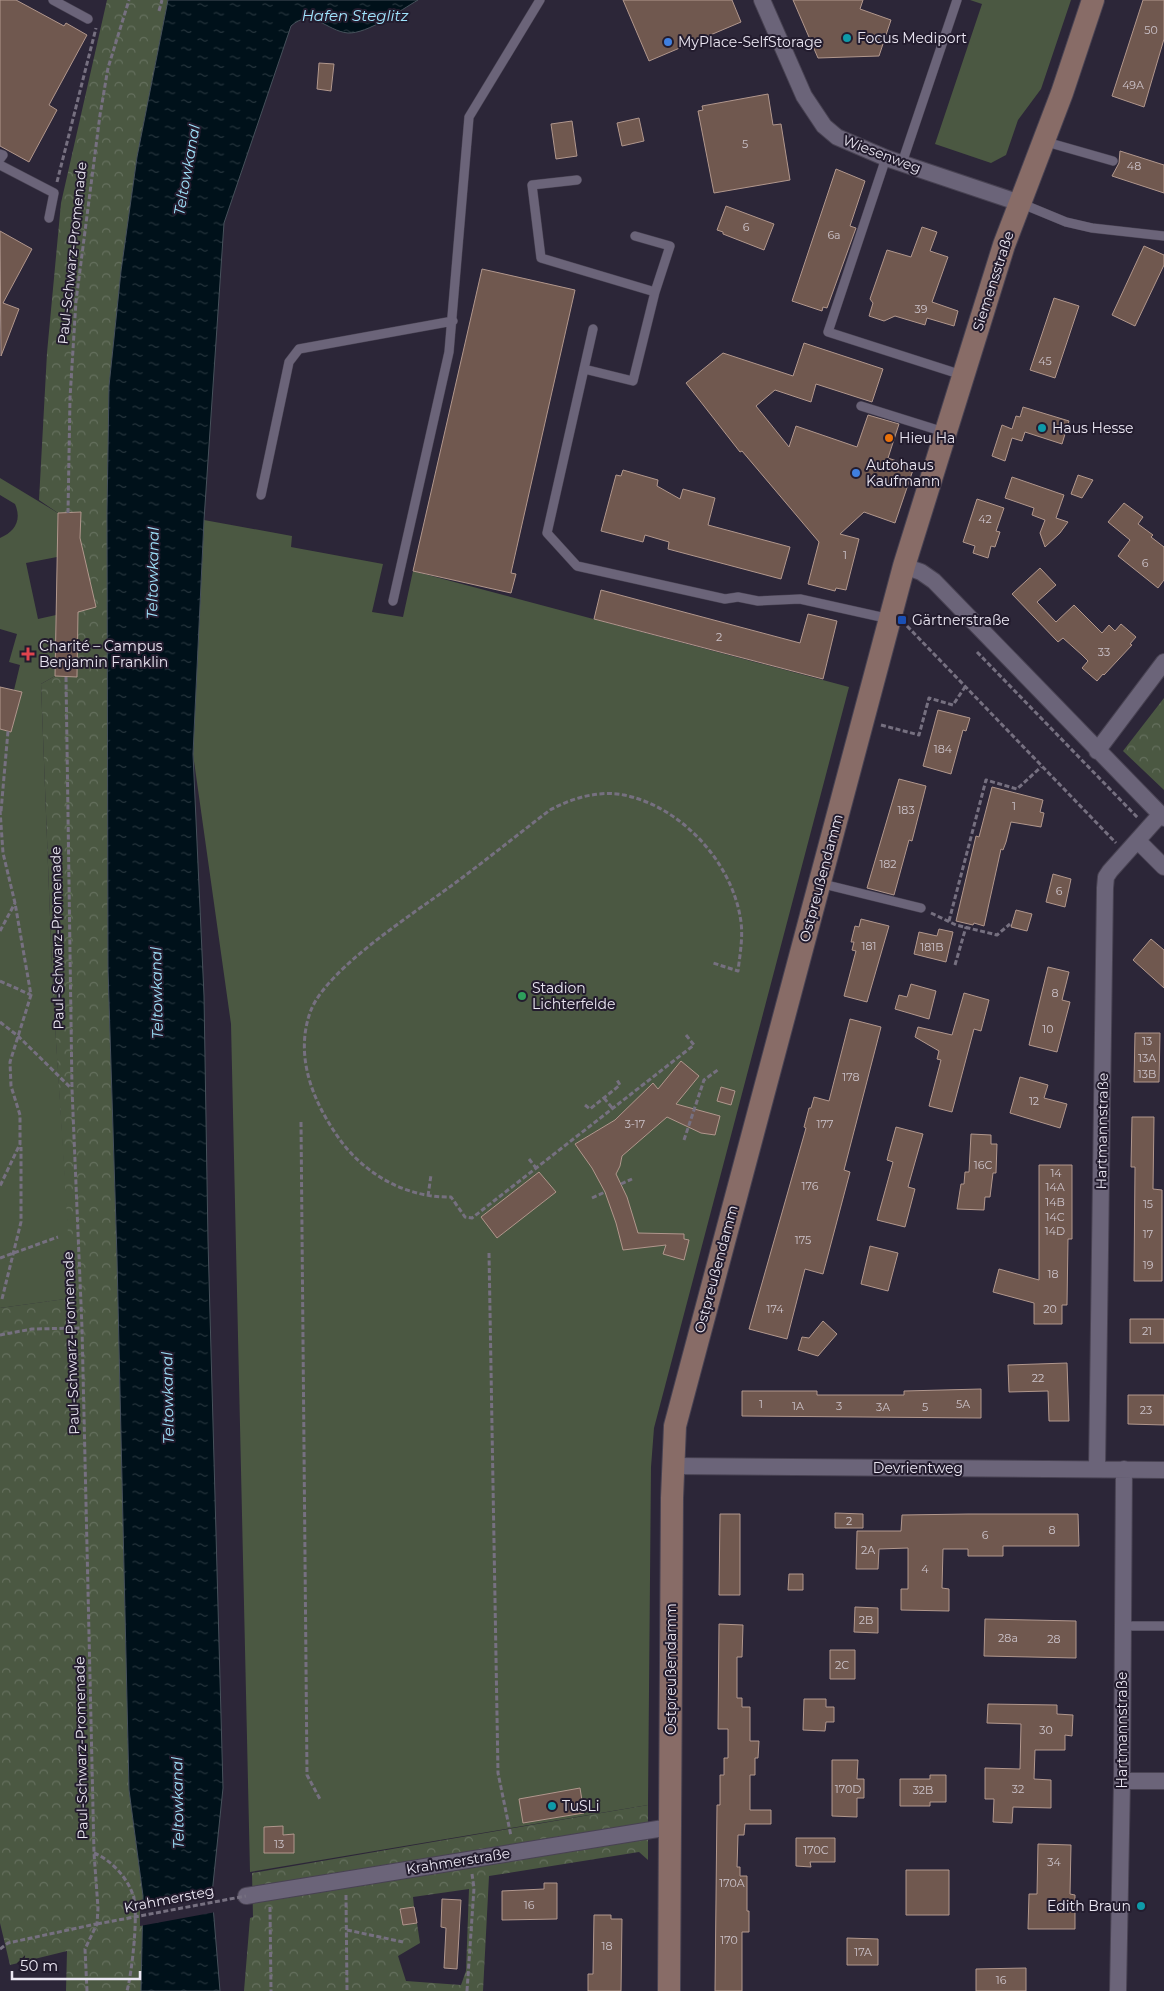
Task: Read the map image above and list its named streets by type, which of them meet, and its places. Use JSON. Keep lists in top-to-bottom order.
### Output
{
  "streets": {
    "street": [
      "Wiesenweg",
      "Siemensstraße",
      "Ostpreußendamm",
      "Hartmannstraße",
      "Devrientweg",
      "Krahmerstraße"
    ],
    "path": ["Paul-Schwarz-Promenade", "Krahmersteg"]
  },
  "crossings": [
    ["Wiesenweg", "Siemensstraße"],
    ["Siemensstraße", "Ostpreußendamm"],
    ["Ostpreußendamm", "Devrientweg"],
    ["Ostpreußendamm", "Krahmerstraße"],
    ["Hartmannstraße", "Devrientweg"],
    ["Krahmerstraße", "Krahmersteg"]
  ],
  "water": ["Hafen Steglitz", "Teltowkanal"],
  "places": {
    "other": [
      "Focus Mediport",
      "MyPlace-SelfStorage",
      "Haus Hesse",
      "Hieu Ha",
      "Autohaus Kaufmann",
      "Stadion Lichterfelde",
      "TuSLi",
      "Edith Braun"
    ],
    "transit": ["Gärtnerstraße"],
    "health": ["Charité – Campus Benjamin Franklin"]
  },
  "house_numbers": [
    "50",
    "49A",
    "5",
    "48",
    "6",
    "6a",
    "39",
    "45",
    "42",
    "1",
    "6",
    "2",
    "33",
    "184",
    "1",
    "183",
    "182",
    "6",
    "181",
    "181B",
    "8",
    "10",
    "13",
    "13A",
    "13B",
    "178",
    "12",
    "3-17",
    "177",
    "16C",
    "14",
    "176",
    "14A",
    "14B",
    "15",
    "14C",
    "14D",
    "17",
    "175",
    "19",
    "18",
    "174",
    "20",
    "21",
    "22",
    "1",
    "5A",
    "1A",
    "3",
    "3A",
    "5",
    "23",
    "2",
    "8",
    "6",
    "2A",
    "4",
    "2B",
    "28a",
    "28",
    "2C",
    "30",
    "170D",
    "32",
    "32B",
    "13",
    "170C",
    "34",
    "170A",
    "16",
    "170",
    "18",
    "17A",
    "16"
  ],
  "scale_bar": "50 m"
}
